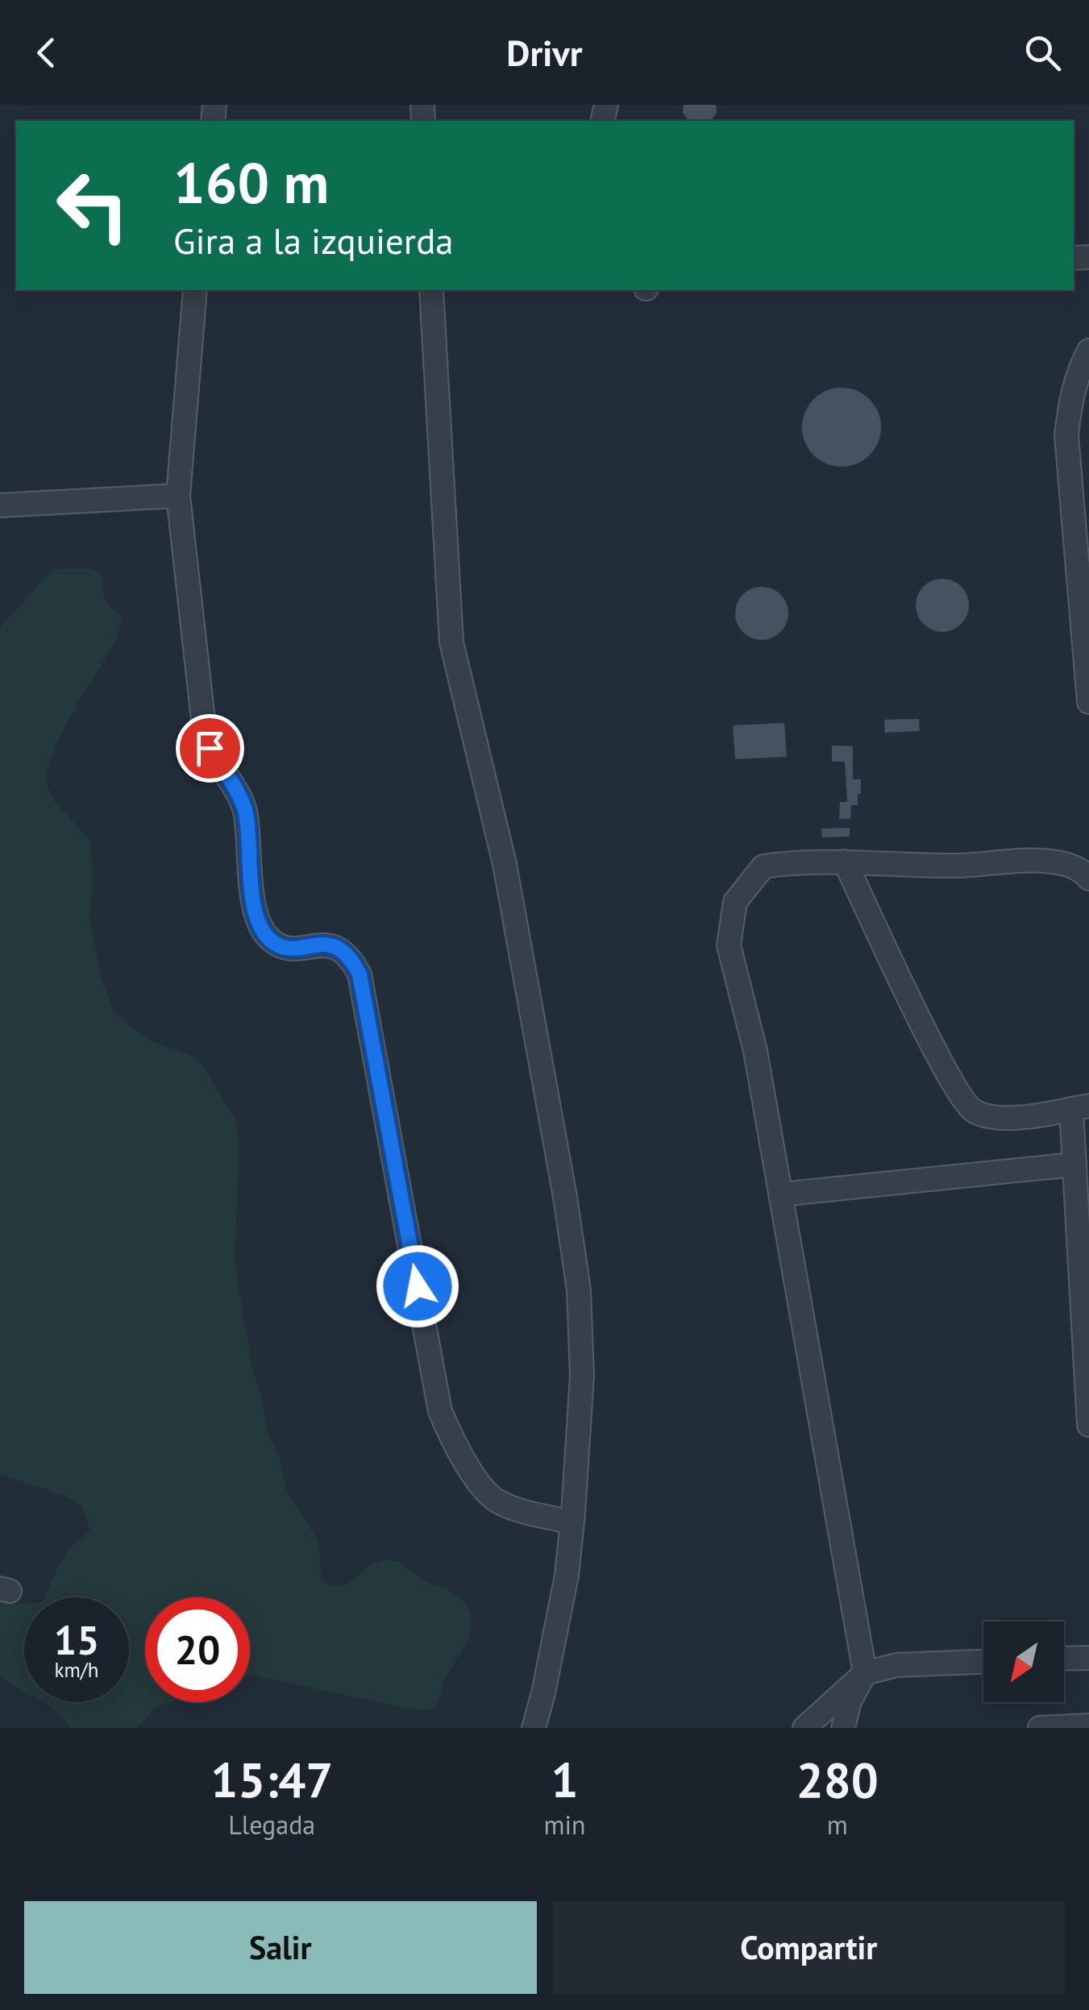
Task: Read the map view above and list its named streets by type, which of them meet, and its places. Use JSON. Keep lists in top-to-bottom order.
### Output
{
  "north": "bottom left",
  "page": {
    "header": "Drivr",
    "turn": ["160 m", "Gira a la izquierda"],
    "speed": "15 km/h",
    "limit": "20",
    "eta": [
      "15:47",
      "Llegada",
      "1",
      "min",
      "280",
      "m"
    ],
    "buttons": ["Salir", "Compartir"]
  }
}
